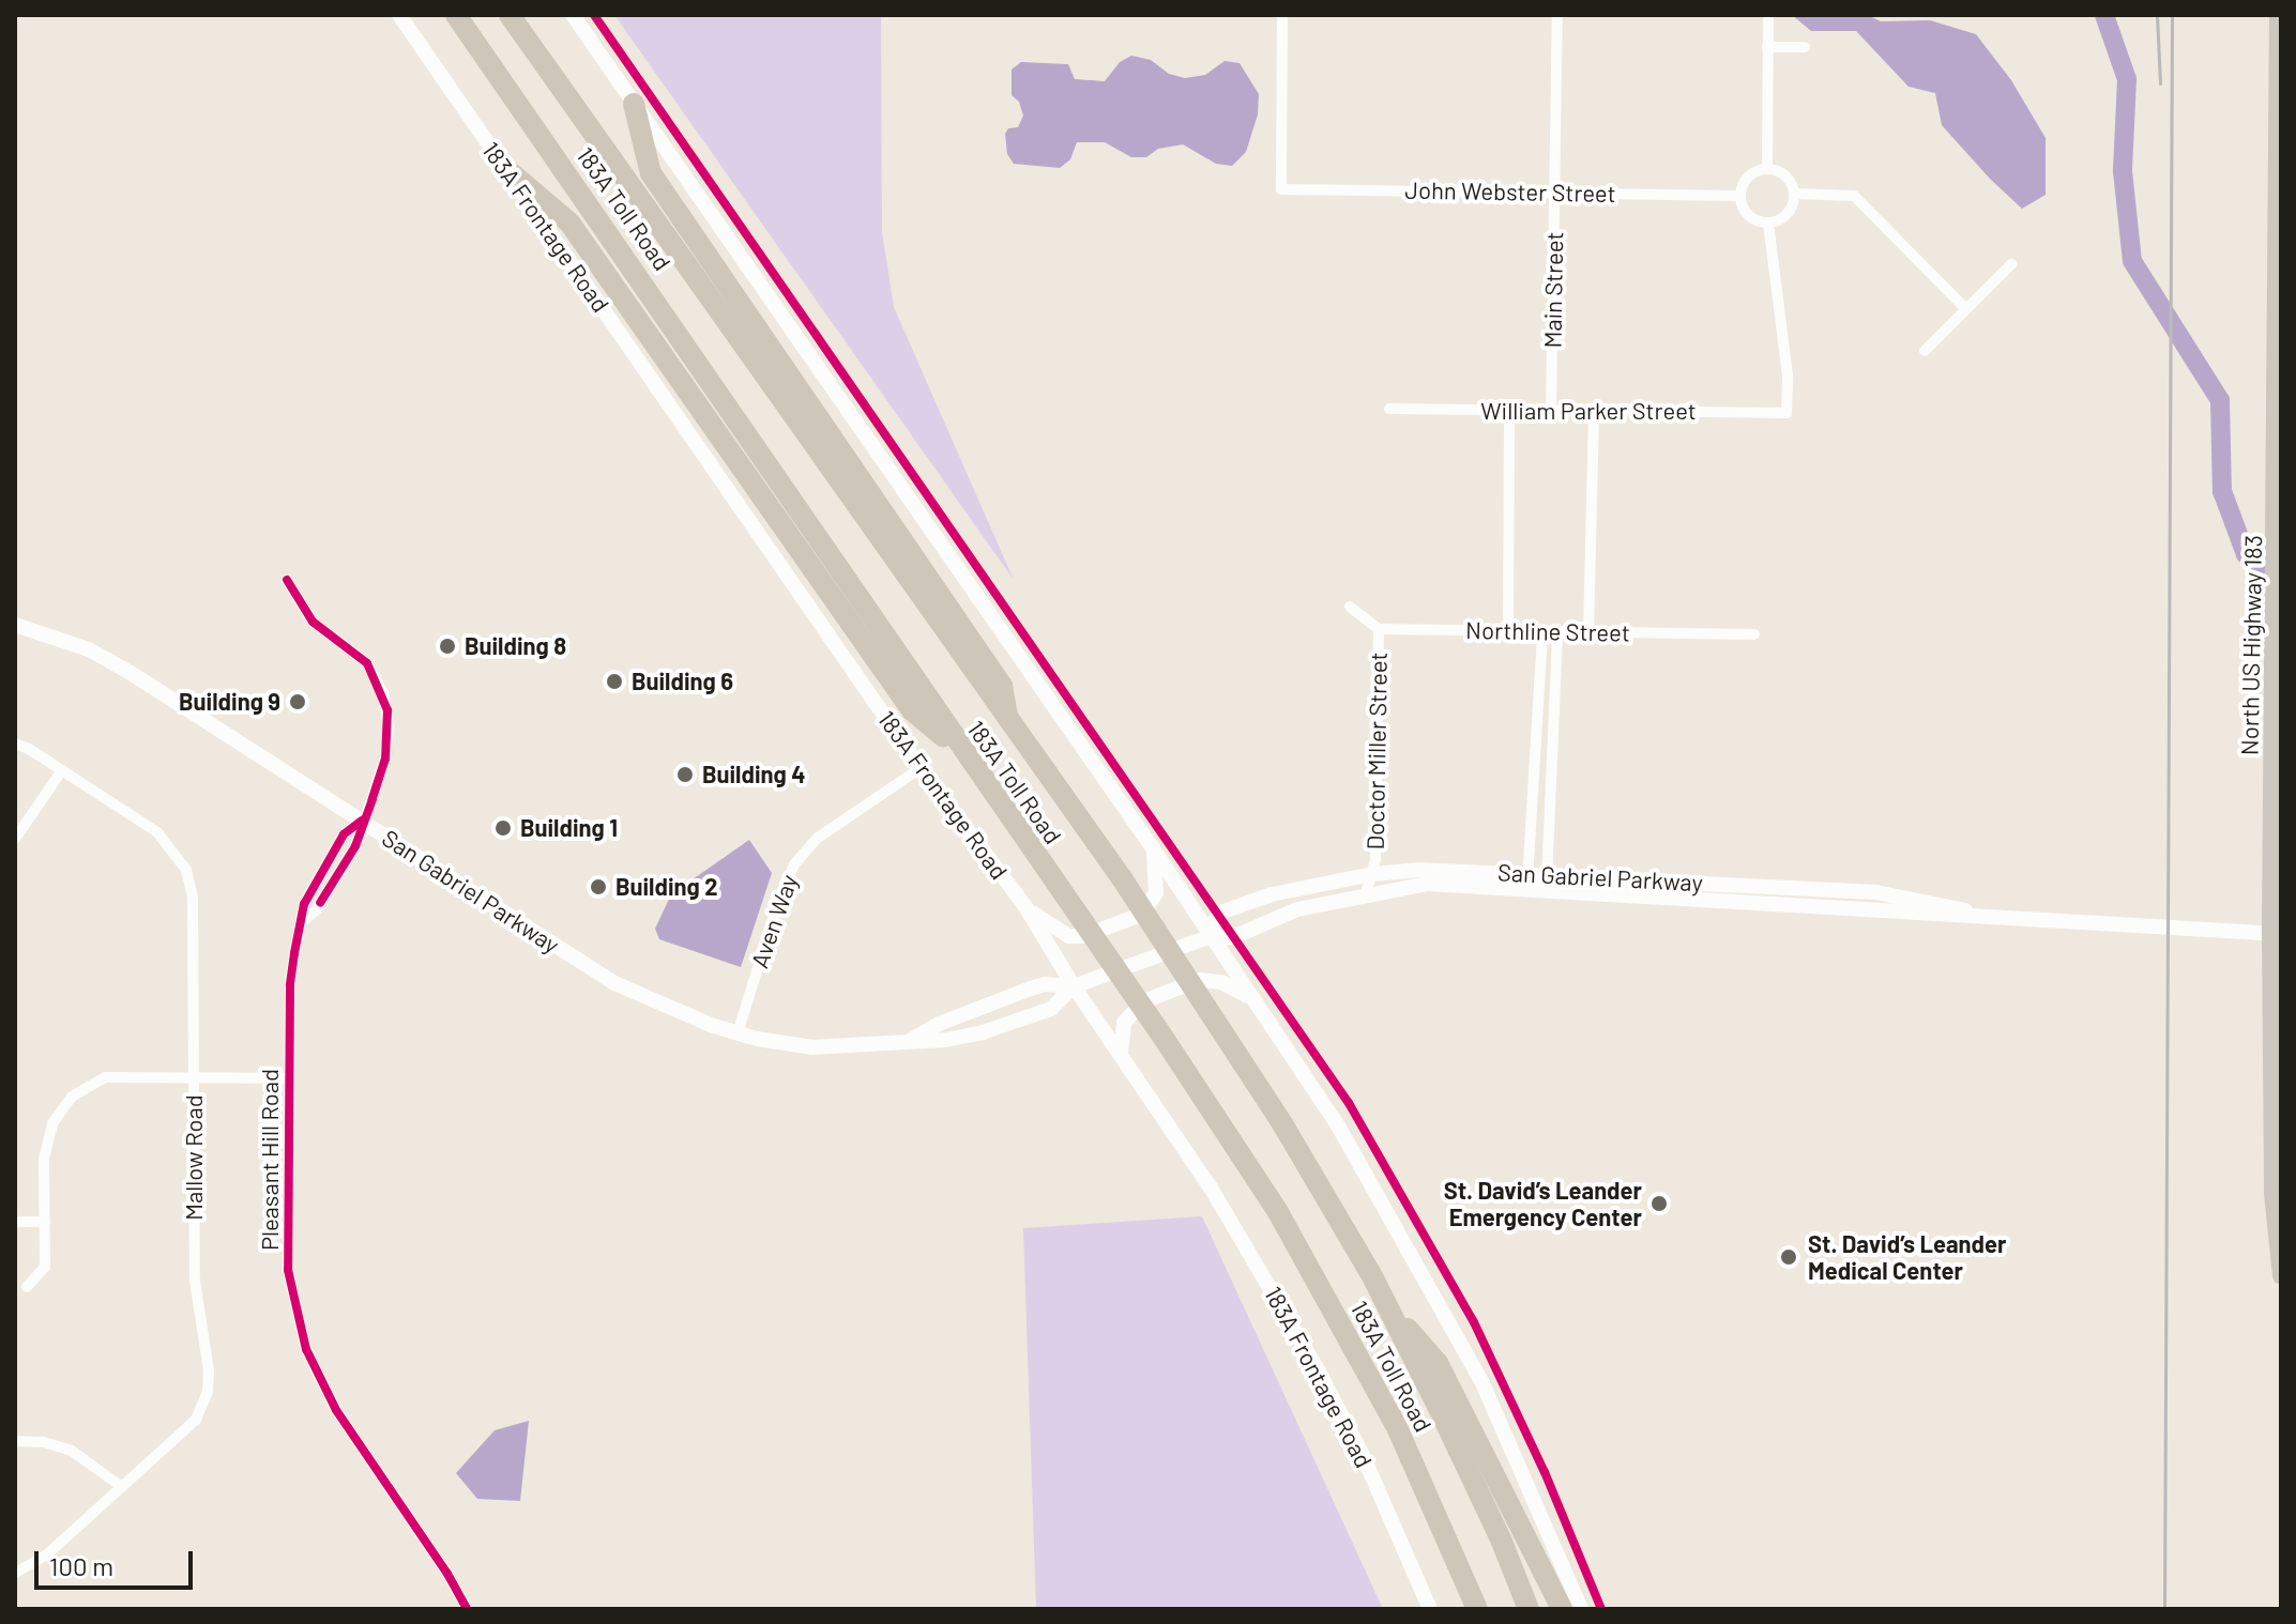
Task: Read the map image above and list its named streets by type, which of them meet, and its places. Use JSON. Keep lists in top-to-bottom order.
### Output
{
  "streets": {
    "highway": ["183A Toll Road"],
    "main road": ["183A Frontage Road", "North US Highway 183", "San Gabriel Parkway"],
    "street": [
      "John Webster Street",
      "Main Street",
      "William Parker Street",
      "Northline Street",
      "Doctor Miller Street",
      "Aven Way",
      "Mallow Road",
      "Pleasant Hill Road"
    ]
  },
  "crossings": [
    ["John Webster Street", "Main Street"],
    ["John Webster Street", "William Parker Street"],
    ["183A Frontage Road", "San Gabriel Parkway"],
    ["183A Frontage Road", "Aven Way"],
    ["Main Street", "William Parker Street"],
    ["Northline Street", "Doctor Miller Street"],
    ["North US Highway 183", "San Gabriel Parkway"],
    ["Doctor Miller Street", "San Gabriel Parkway"],
    ["San Gabriel Parkway", "Aven Way"],
    ["San Gabriel Parkway", "Pleasant Hill Road"]
  ],
  "places": [
    "Building 8",
    "Building 6",
    "Building 9",
    "Building 4",
    "Building 1",
    "Building 2",
    "St. David’s Leander Emergency Center",
    "St. David’s Leander Medical Center"
  ],
  "scale_bar": "100 m"
}
